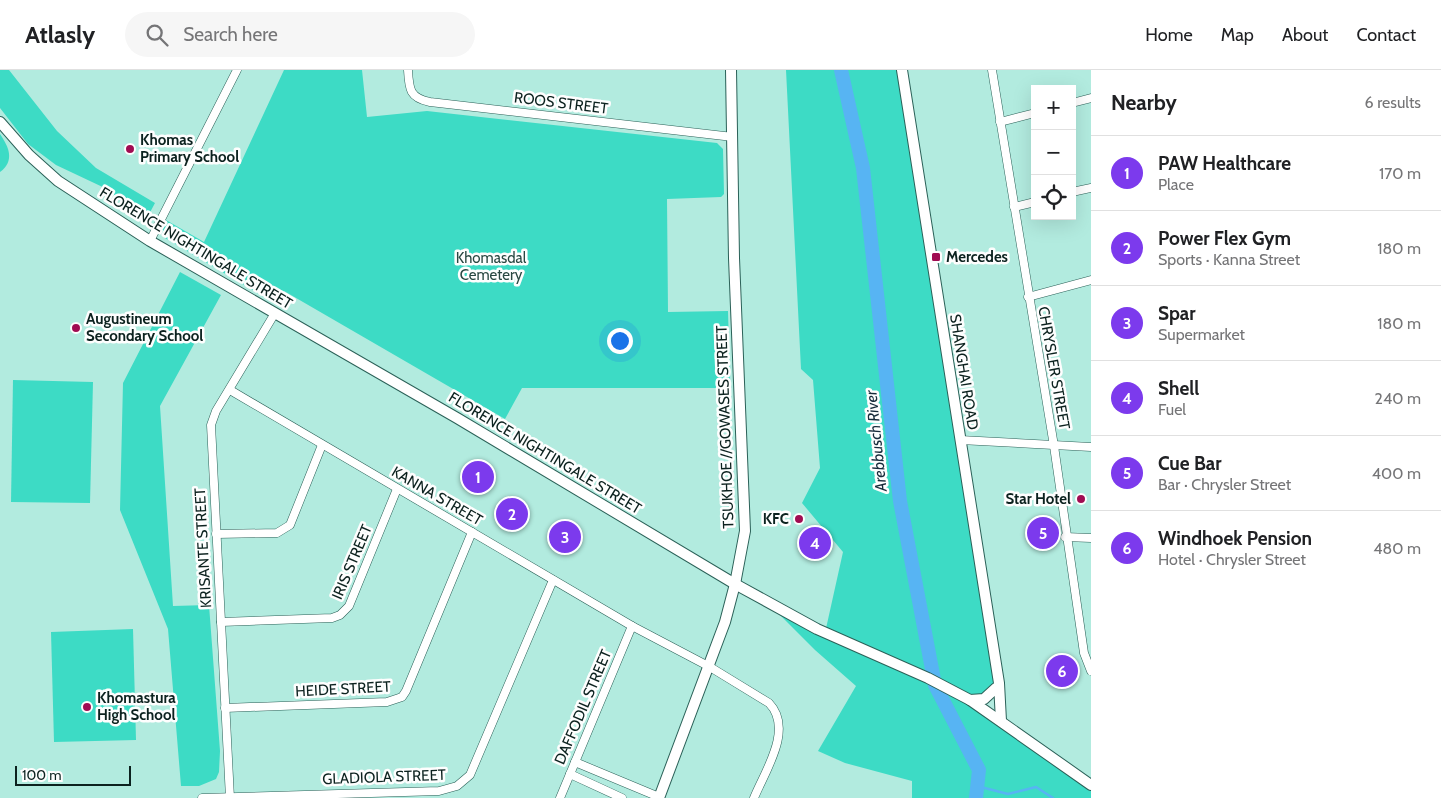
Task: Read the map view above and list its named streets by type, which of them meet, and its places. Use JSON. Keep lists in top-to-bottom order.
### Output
{
  "streets": {
    "street": [
      "ROOS STREET",
      "FLORENCE NIGHTINGALE STREET",
      "CHRYSLER STREET",
      "SHANGHAI ROAD",
      "TSUKHOE //GOWASES STREET",
      "KANNA STREET",
      "KRISANTE STREET",
      "IRIS STREET",
      "HEIDE STREET",
      "DAFFODIL STREET",
      "GLADIOLA STREET"
    ]
  },
  "crossings": [
    ["ROOS STREET", "TSUKHOE //GOWASES STREET"],
    ["FLORENCE NIGHTINGALE STREET", "SHANGHAI ROAD"],
    ["FLORENCE NIGHTINGALE STREET", "TSUKHOE //GOWASES STREET"],
    ["FLORENCE NIGHTINGALE STREET", "KRISANTE STREET"],
    ["TSUKHOE //GOWASES STREET", "KANNA STREET"],
    ["KANNA STREET", "KRISANTE STREET"],
    ["KANNA STREET", "IRIS STREET"],
    ["KANNA STREET", "HEIDE STREET"],
    ["KANNA STREET", "DAFFODIL STREET"],
    ["KANNA STREET", "GLADIOLA STREET"],
    ["KRISANTE STREET", "IRIS STREET"],
    ["KRISANTE STREET", "HEIDE STREET"],
    ["KRISANTE STREET", "GLADIOLA STREET"]
  ],
  "water": ["Arebbusch River"],
  "parks": ["Khomasdal Cemetery"],
  "places": {
    "other": [
      "Khomas Primary School",
      "Augustineum Secondary School",
      "Star Hotel",
      "KFC",
      "Khomastura High School"
    ],
    "transit": ["Mercedes"]
  },
  "scale_bar": "100 m",
  "page": {
    "header": "Atlasly",
    "search": "Search here",
    "nav": [
      "Home",
      "Map",
      "About",
      "Contact"
    ],
    "heading": ["Nearby", "6 results"],
    "map_buttons": ["+", "−"],
    "list": [
      {
        "mark": "1",
        "name": "PAW Healthcare",
        "note": "Place",
        "value": "170 m"
      },
      {
        "mark": "2",
        "name": "Power Flex Gym",
        "note": "Sports · Kanna Street",
        "value": "180 m"
      },
      {
        "mark": "3",
        "name": "Spar",
        "note": "Supermarket",
        "value": "180 m"
      },
      {
        "mark": "4",
        "name": "Shell",
        "note": "Fuel",
        "value": "240 m"
      },
      {
        "mark": "5",
        "name": "Cue Bar",
        "note": "Bar · Chrysler Street",
        "value": "400 m"
      },
      {
        "mark": "6",
        "name": "Windhoek Pension",
        "note": "Hotel · Chrysler Street",
        "value": "480 m"
      }
    ],
    "pins": [
      "1",
      "2",
      "5",
      "3",
      "4",
      "6"
    ],
    "scale": "100 m"
  }
}
